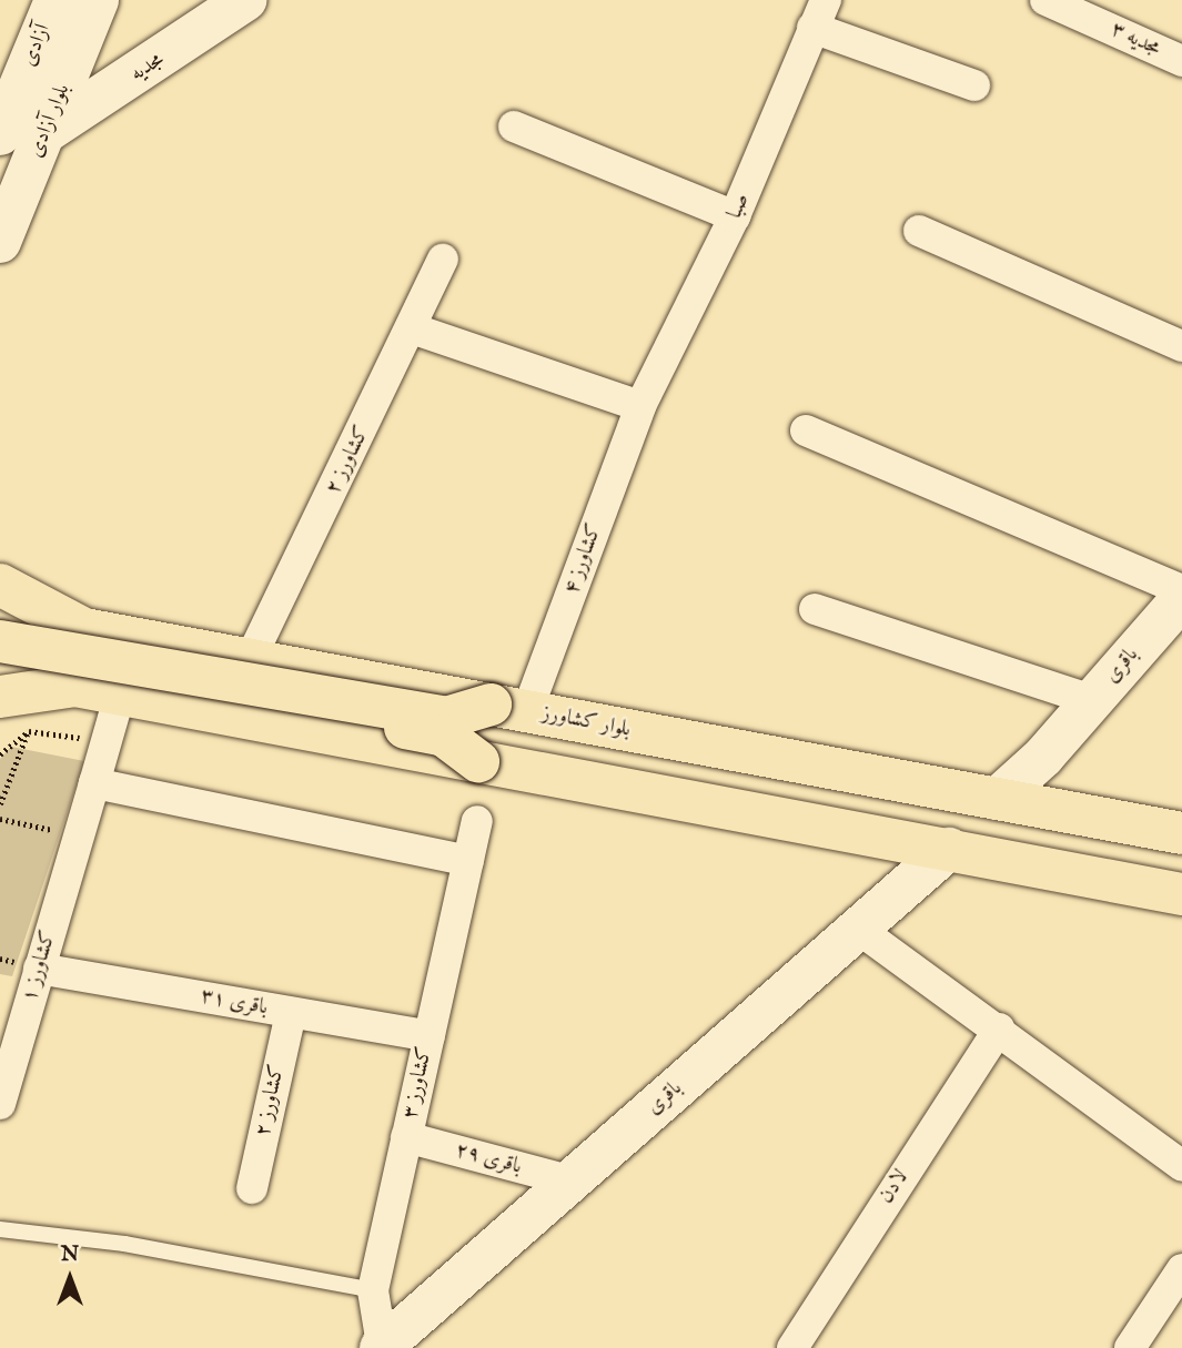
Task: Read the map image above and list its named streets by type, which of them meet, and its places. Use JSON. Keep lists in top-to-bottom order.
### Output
{
  "streets": {
    "main road": ["بلوار کشاورز"],
    "street": [
      "مجدیه ۳",
      "آزادی",
      "مجدیه",
      "بلوار آزادی",
      "صبا",
      "کشاورز ۲",
      "کشاورز ۴",
      "باقری",
      "کشاورز ۱",
      "باقری ۳۱",
      "کشاورز ۳",
      "باقری ۲۹",
      "لادن"
    ]
  },
  "crossings": [
    ["مجدیه", "بلوار آزادی"],
    ["صبا", "کشاورز ۴"],
    ["کشاورز ۲", "بلوار کشاورز"],
    ["کشاورز ۲", "باقری ۳۱"],
    ["کشاورز ۴", "بلوار کشاورز"],
    ["باقری", "بلوار کشاورز"],
    ["باقری", "کشاورز ۳"],
    ["باقری", "باقری ۲۹"],
    ["کشاورز ۱", "باقری ۳۱"],
    ["باقری ۳۱", "کشاورز ۳"],
    ["کشاورز ۳", "باقری ۲۹"]
  ],
  "north": "top"
}
